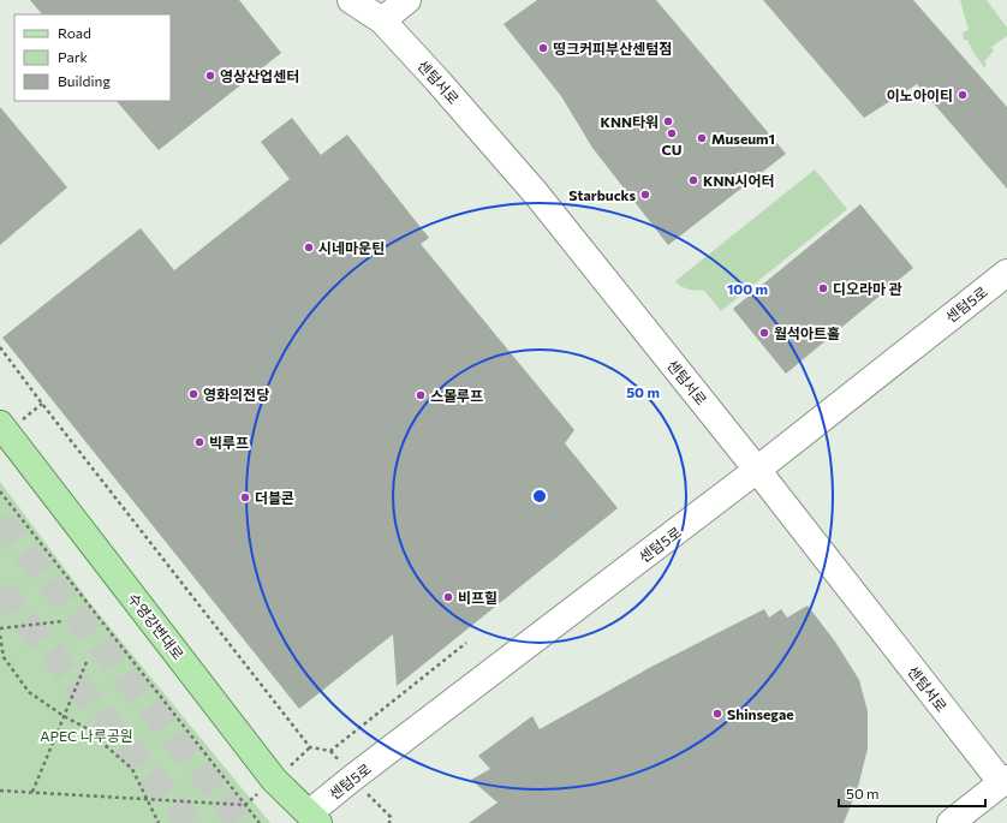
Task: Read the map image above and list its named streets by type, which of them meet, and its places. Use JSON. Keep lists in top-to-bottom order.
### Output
{
  "streets": {
    "main road": ["수영강변대로"],
    "street": ["센텀서로", "센텀5로"]
  },
  "crossings": [
    ["센텀서로", "센텀5로"],
    ["센텀5로", "수영강변대로"]
  ],
  "parks": ["APEC 나루공원"],
  "places": [
    "띵크커피부산센텀점",
    "영상산업센터",
    "이노아이티",
    "KNN타워",
    "CU",
    "Museum1",
    "KNN시어터",
    "Starbucks",
    "시네마운틴",
    "디오라마 관",
    "월석아트홀",
    "영화의전당",
    "스몰루프",
    "빅루프",
    "더블콘",
    "비프힐",
    "Shinsegae"
  ],
  "legend": ["Road", "Park", "Building"],
  "scale_bar": "50 m",
  "rings": ["100 m", "50 m"]
}
